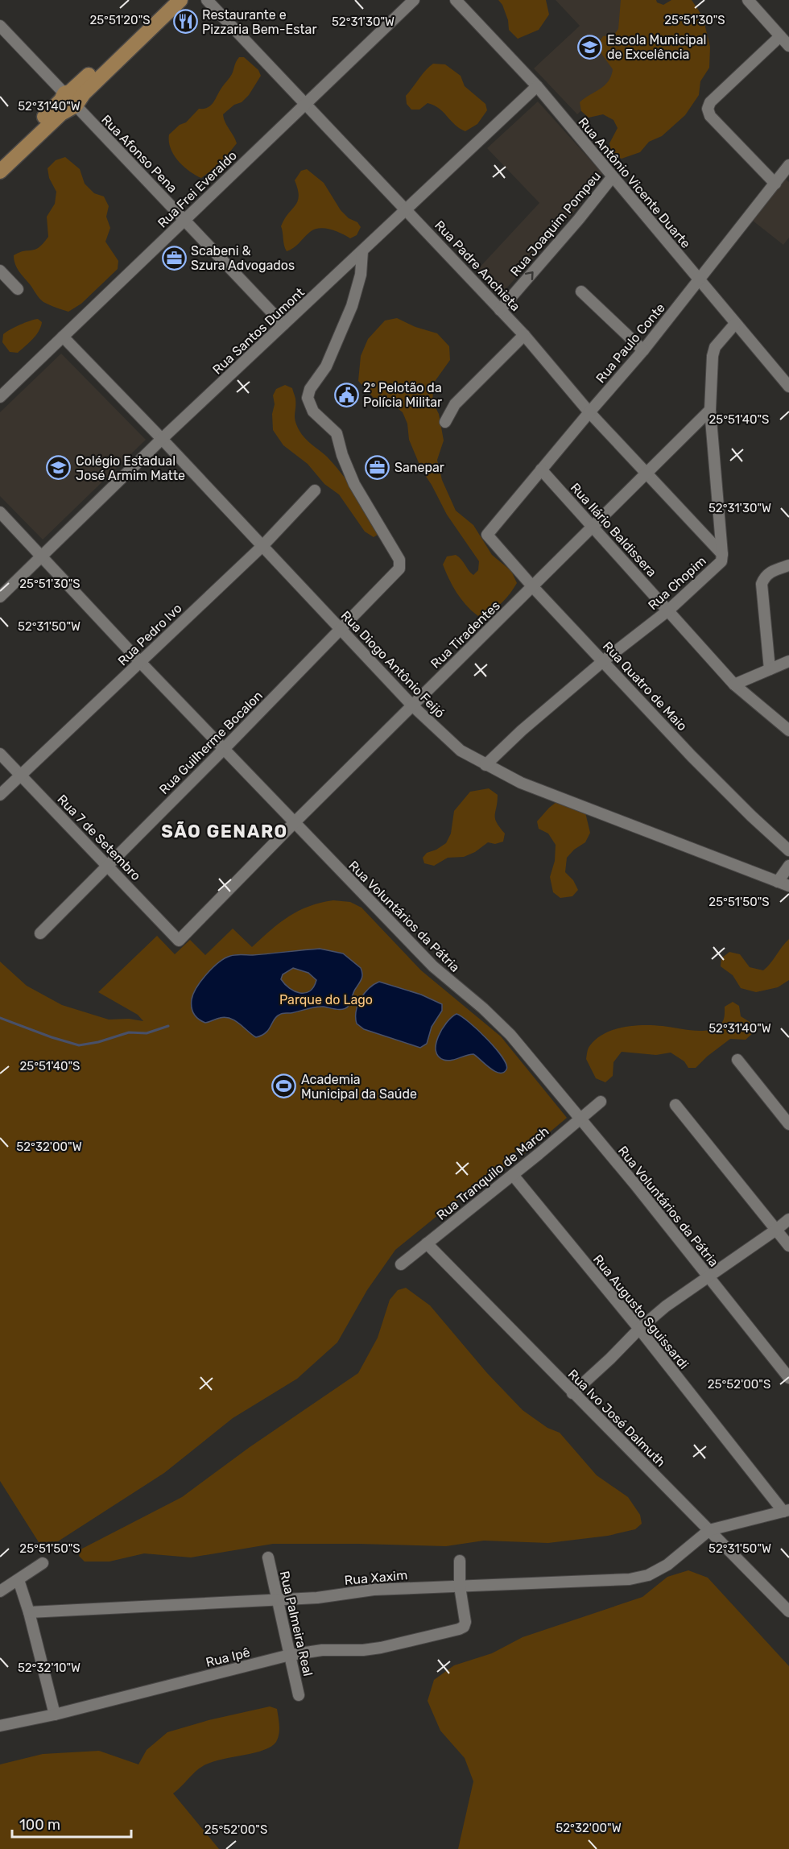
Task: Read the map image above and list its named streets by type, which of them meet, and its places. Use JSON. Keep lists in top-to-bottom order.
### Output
{
  "streets": {
    "street": [
      "Rua Afonso Pena",
      "Rua Antônio Vicente Duarte",
      "Rua Frei Everaldo",
      "Rua Joaquim Pompeu",
      "Rua Padre Anchieta",
      "Rua Santos Dumont",
      "Rua Paulo Conte",
      "Rua Ilário Baldissera",
      "Rua Chopim",
      "Rua Pedro Ivo",
      "Rua Tiradentes",
      "Rua Diogo Antônio Feijó",
      "Rua Quatro de Maio",
      "Rua Guilherme Bocalon",
      "Rua 7 de Setembro",
      "Rua Voluntários da Pátria",
      "Rua Tranquilo de March",
      "Rua Augusto Sguissardi",
      "Rua Ivo José Dalmuth",
      "Rua Xaxim",
      "Rua Palmeira Real",
      "Rua Ipê"
    ]
  },
  "crossings": [
    ["Rua Afonso Pena", "Rua Frei Everaldo"],
    ["Rua Afonso Pena", "Rua Santos Dumont"],
    ["Rua Antônio Vicente Duarte", "Rua Joaquim Pompeu"],
    ["Rua Antônio Vicente Duarte", "Rua Santos Dumont"],
    ["Rua Antônio Vicente Duarte", "Rua Paulo Conte"],
    ["Rua Antônio Vicente Duarte", "Rua Chopim"],
    ["Rua Frei Everaldo", "Rua Padre Anchieta"],
    ["Rua Frei Everaldo", "Rua Diogo Antônio Feijó"],
    ["Rua Joaquim Pompeu", "Rua Padre Anchieta"],
    ["Rua Padre Anchieta", "Rua Santos Dumont"],
    ["Rua Padre Anchieta", "Rua Paulo Conte"],
    ["Rua Padre Anchieta", "Rua Chopim"],
    ["Rua Padre Anchieta", "Rua Tiradentes"],
    ["Rua Santos Dumont", "Rua Diogo Antônio Feijó"],
    ["Rua Santos Dumont", "Rua Guilherme Bocalon"],
    ["Rua Santos Dumont", "Rua Voluntários da Pátria"],
    ["Rua Paulo Conte", "Rua Ilário Baldissera"],
    ["Rua Paulo Conte", "Rua Quatro de Maio"],
    ["Rua Ilário Baldissera", "Rua Chopim"],
    ["Rua Ilário Baldissera", "Rua Tiradentes"],
    ["Rua Chopim", "Rua Tiradentes"],
    ["Rua Chopim", "Rua Diogo Antônio Feijó"],
    ["Rua Chopim", "Rua Quatro de Maio"],
    ["Rua Pedro Ivo", "Rua Diogo Antônio Feijó"],
    ["Rua Pedro Ivo", "Rua 7 de Setembro"],
    ["Rua Pedro Ivo", "Rua Voluntários da Pátria"],
    ["Rua Tiradentes", "Rua Diogo Antônio Feijó"],
    ["Rua Tiradentes", "Rua Quatro de Maio"],
    ["Rua Tiradentes", "Rua 7 de Setembro"],
    ["Rua Tiradentes", "Rua Voluntários da Pátria"],
    ["Rua Diogo Antônio Feijó", "Rua Guilherme Bocalon"],
    ["Rua Guilherme Bocalon", "Rua 7 de Setembro"],
    ["Rua Guilherme Bocalon", "Rua Voluntários da Pátria"],
    ["Rua Voluntários da Pátria", "Rua Tranquilo de March"],
    ["Rua Tranquilo de March", "Rua Augusto Sguissardi"],
    ["Rua Tranquilo de March", "Rua Ivo José Dalmuth"],
    ["Rua Ivo José Dalmuth", "Rua Xaxim"],
    ["Rua Xaxim", "Rua Palmeira Real"],
    ["Rua Xaxim", "Rua Ipê"],
    ["Rua Palmeira Real", "Rua Ipê"]
  ],
  "one_way": ["Rua Joaquim Pompeu"],
  "districts": ["SÃO GENARO"],
  "parks": ["Parque do Lago"],
  "places": {
    "restaurant": ["Restaurante e Pizzaria Bem-Estar"],
    "school or university": ["Escola Municipal de Excelência", "Colégio Estadual José Armim Matte"],
    "office": ["Scabeni & Szura Advogados", "Sanepar"],
    "public building": ["2º Pelotão da Polícia Militar"],
    "sports": ["Academia Municipal da Saúde"]
  },
  "scale_bar": "100 m",
  "coordinates": [
    "25°51'20\"S",
    "25°51'30\"S",
    "52°31'30\"W",
    "52°31'40\"W",
    "25°51'40\"S",
    "52°31'50\"W",
    "25°51'50\"S",
    "52°32'00\"W",
    "25°52'00\"S",
    "52°32'10\"W"
  ]
}
